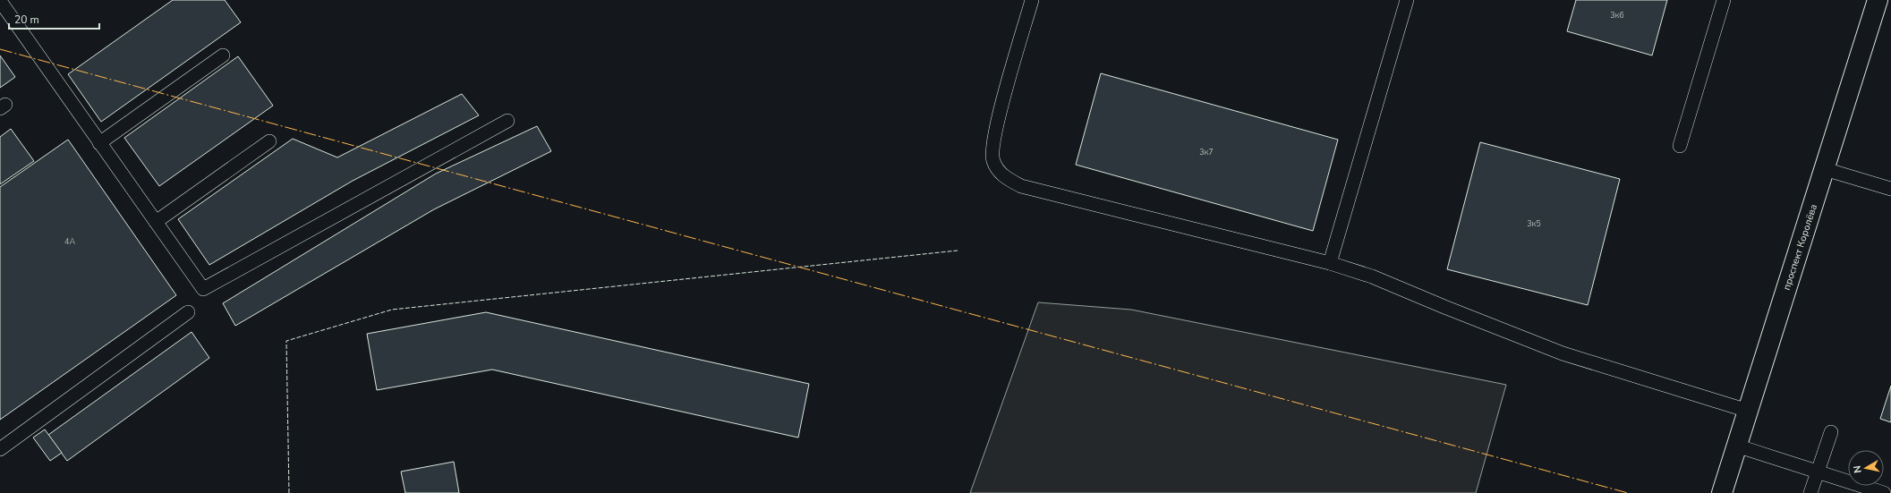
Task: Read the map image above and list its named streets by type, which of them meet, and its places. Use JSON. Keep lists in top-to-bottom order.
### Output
{
  "streets": {
    "main road": ["проспект Королёва"]
  },
  "house_numbers": [
    "3к6",
    "3к7",
    "3к5",
    "4А"
  ],
  "scale_bar": "20 m",
  "north": "left"
}
